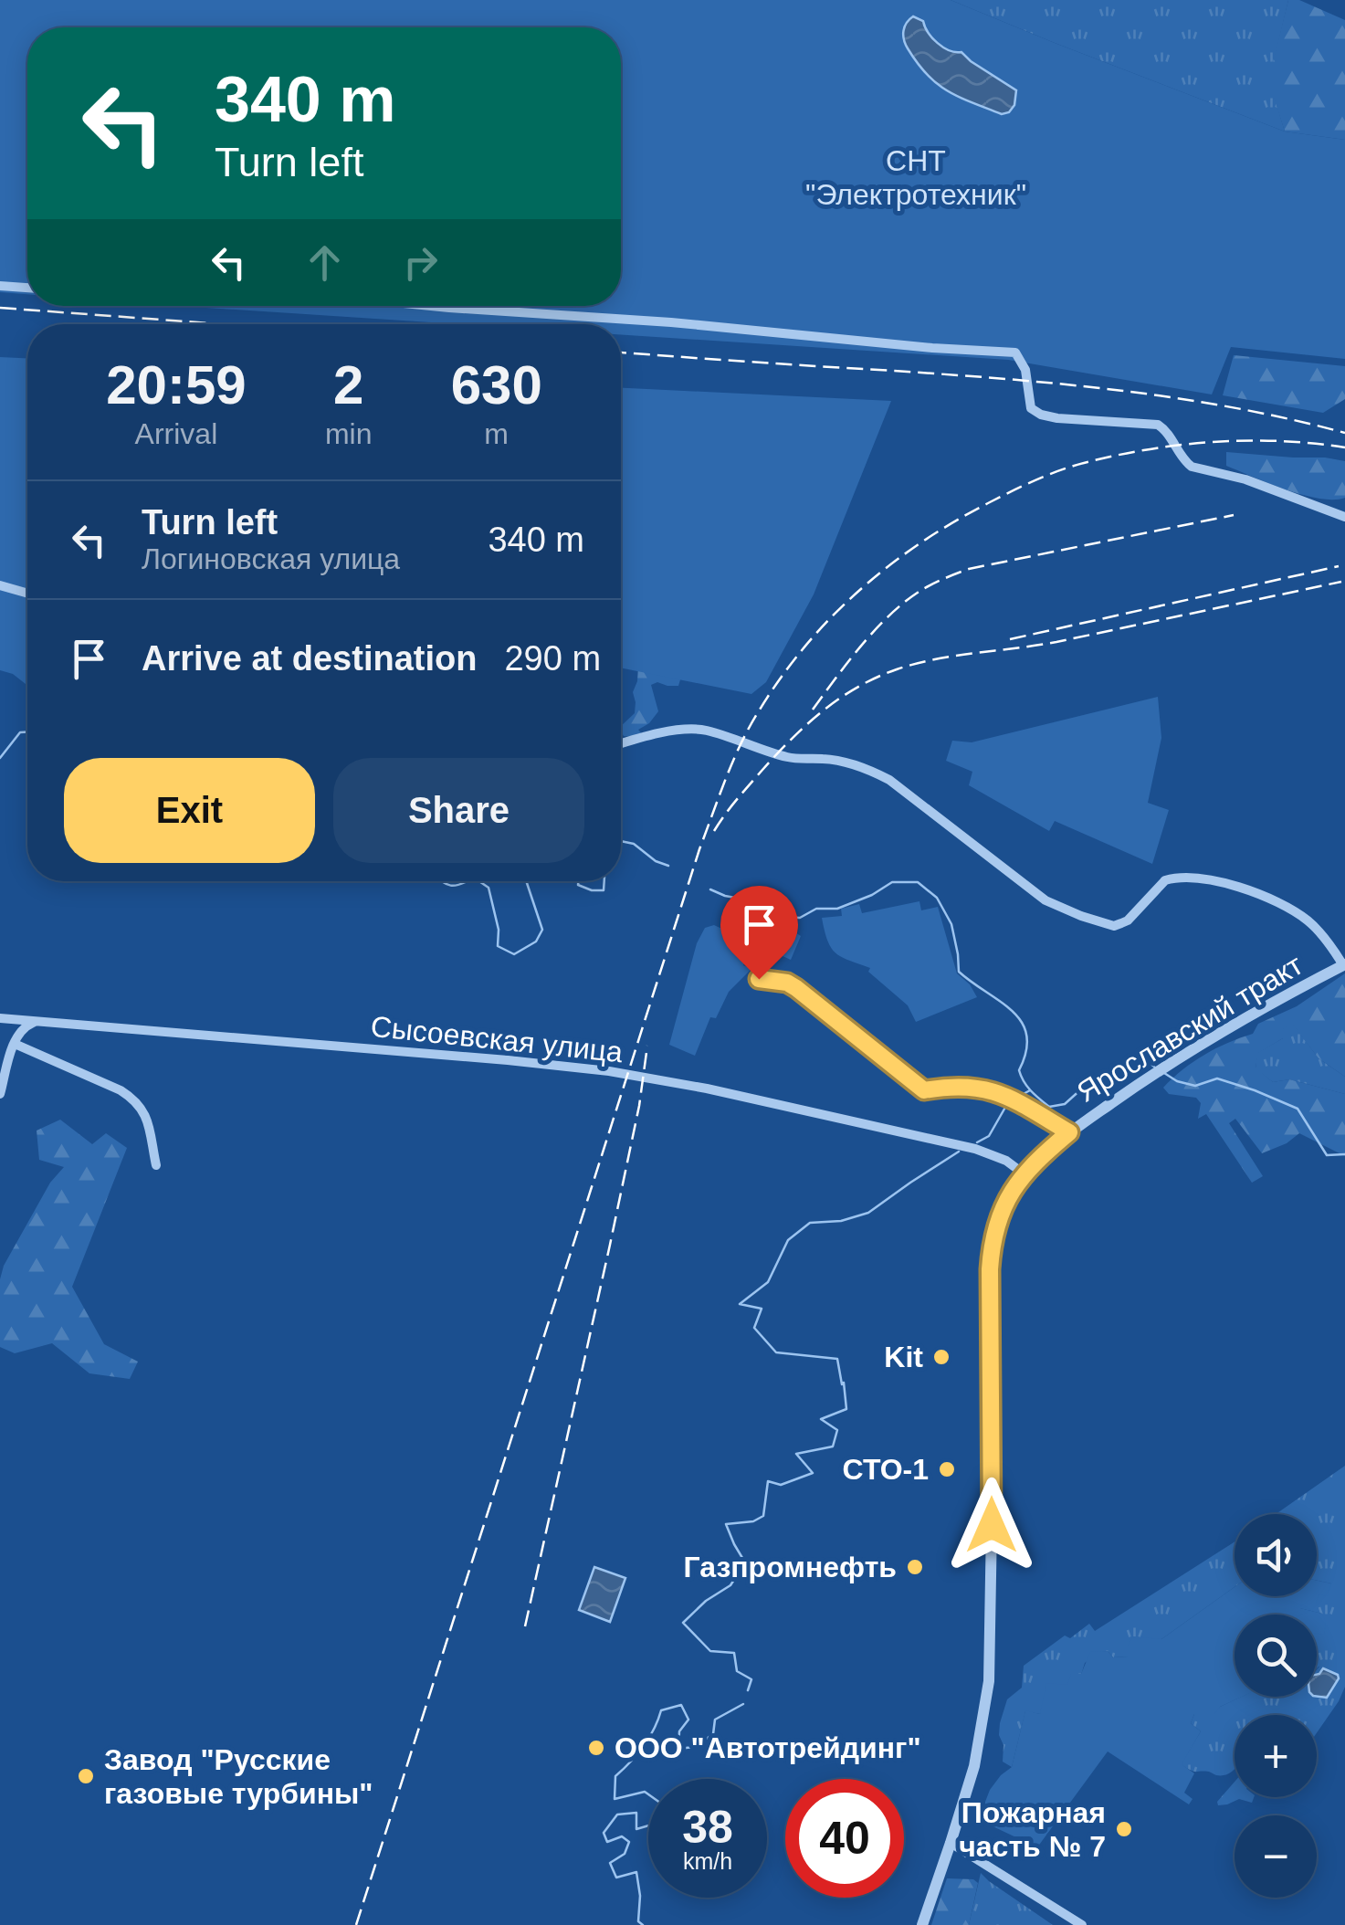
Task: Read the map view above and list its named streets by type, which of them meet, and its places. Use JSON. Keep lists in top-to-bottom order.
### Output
{
  "streets": {
    "street": ["Ярославский тракт", "Сысоевская улица"]
  },
  "crossings": [
    ["Ярославский тракт", "Сысоевская улица"]
  ],
  "parks": ["СНТ \"Электротехник\""],
  "places": [
    "Kit",
    "СТО-1",
    "Газпромнефть",
    "ООО \"Автотрейдинг\"",
    "Завод \"Русские газовые турбины\"",
    "Пожарная часть № 7"
  ],
  "page": {
    "turn": ["340 m", "Turn left"],
    "eta": [
      "20:59",
      "Arrival",
      "2",
      "min",
      "630",
      "m"
    ],
    "list": [
      {
        "name": "Turn left",
        "note": "Логиновская улица",
        "value": "340 m"
      },
      {
        "name": "Arrive at destination",
        "value": "290 m"
      }
    ],
    "buttons": ["Exit", "Share"],
    "map_buttons": ["+", "−"],
    "speed": "38 km/h",
    "limit": "40"
  }
}
